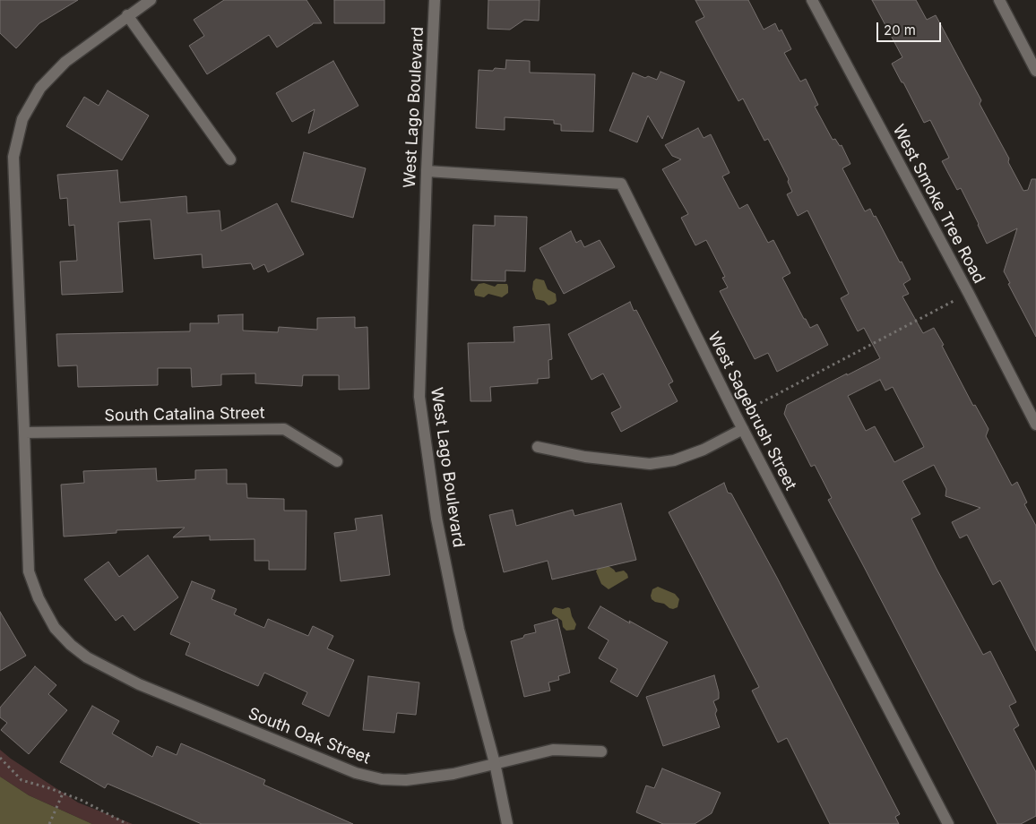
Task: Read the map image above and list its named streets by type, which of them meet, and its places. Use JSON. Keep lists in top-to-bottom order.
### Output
{
  "streets": {
    "street": [
      "West Lago Boulevard",
      "West Smoke Tree Road",
      "West Sagebrush Street",
      "South Catalina Street",
      "South Oak Street"
    ]
  },
  "crossings": [
    ["West Lago Boulevard", "West Sagebrush Street"],
    ["West Lago Boulevard", "South Oak Street"],
    ["South Catalina Street", "South Oak Street"]
  ],
  "scale_bar": "20 m"
}
